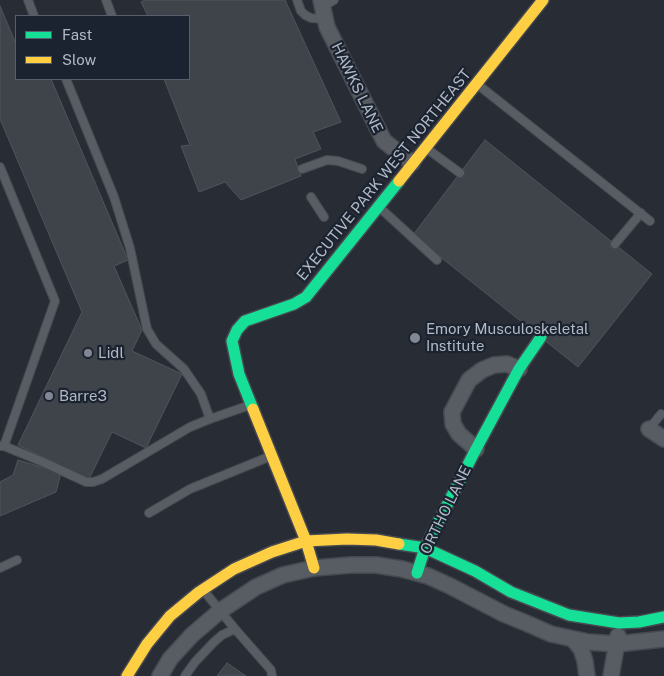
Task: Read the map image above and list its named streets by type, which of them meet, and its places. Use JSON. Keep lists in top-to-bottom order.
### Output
{
  "streets": {
    "street": ["HAWKS LANE", "EXECUTIVE PARK WEST NORTHEAST", "ORTHO LANE"]
  },
  "crossings": [
    ["HAWKS LANE", "EXECUTIVE PARK WEST NORTHEAST"]
  ],
  "places": ["Emory Musculoskeletal Institute", "Lidl", "Barre3"],
  "legend": ["Fast", "Slow"]
}
